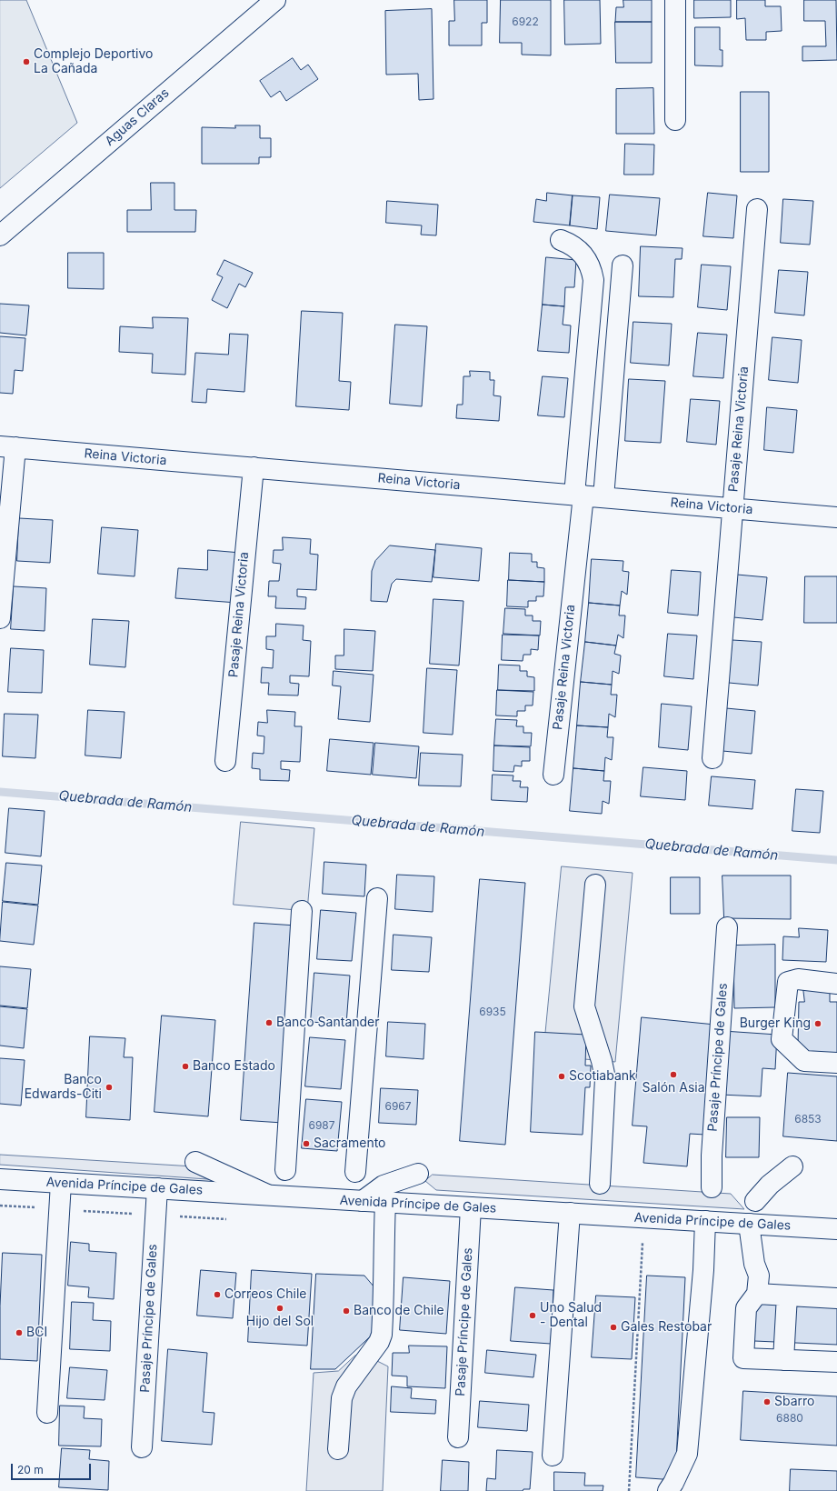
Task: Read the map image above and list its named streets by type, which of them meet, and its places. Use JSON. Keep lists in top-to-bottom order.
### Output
{
  "streets": {
    "street": [
      "Aguas Claras",
      "Pasaje Reina Victoria",
      "Reina Victoria",
      "Pasaje Príncipe de Gales",
      "Avenida Príncipe de Gales"
    ]
  },
  "crossings": [
    ["Pasaje Reina Victoria", "Reina Victoria"],
    ["Pasaje Príncipe de Gales", "Avenida Príncipe de Gales"]
  ],
  "water": ["Quebrada de Ramón"],
  "places": [
    "Complejo Deportivo La Cañada",
    "Banco Santander",
    "Burger King",
    "Banco Estado",
    "Salón Asia",
    "Scotiabank",
    "Banco Edwards-Citi",
    "Sacramento",
    "Correos Chile",
    "Hijo del Sol",
    "Banco de Chile",
    "Uno Salud - Dental",
    "Gales Restobar",
    "BCI",
    "Sbarro"
  ],
  "house_numbers": [
    "6922",
    "6935",
    "6967",
    "6853",
    "6987",
    "6880"
  ],
  "scale_bar": "20 m"
}
